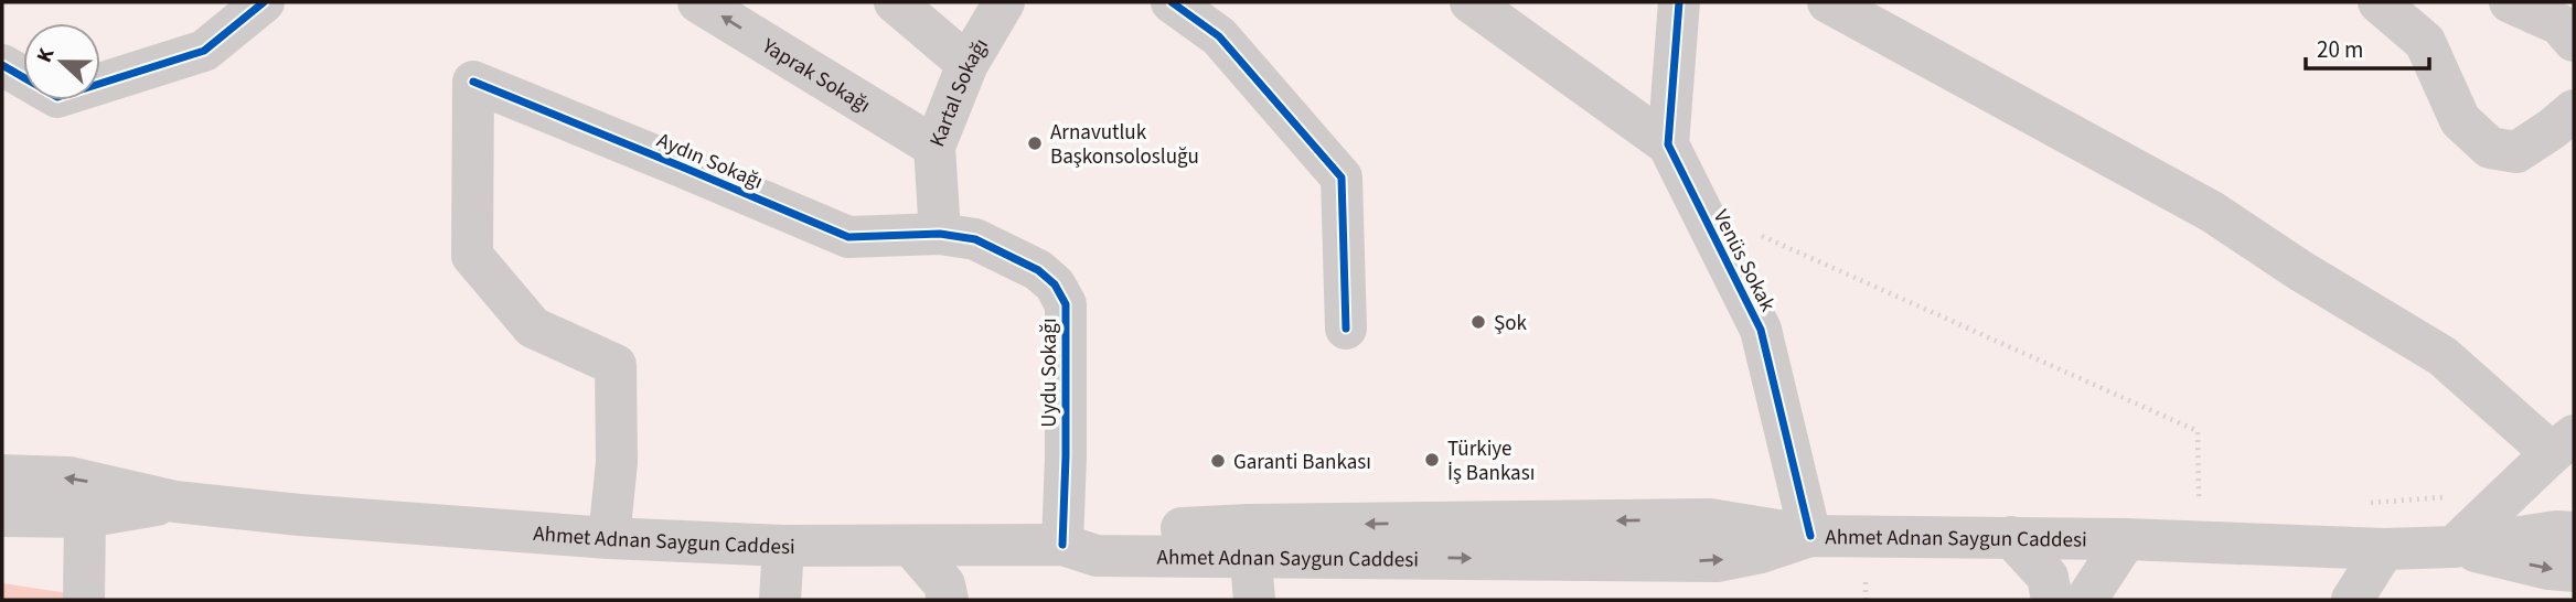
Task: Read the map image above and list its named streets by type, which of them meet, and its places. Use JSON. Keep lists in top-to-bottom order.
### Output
{
  "streets": {
    "street": [
      "Yaprak Sokağı",
      "Kartal Sokağı",
      "Aydın Sokağı",
      "Venüs Sokak",
      "Uydu Sokağı",
      "Ahmet Adnan Saygun Caddesi"
    ]
  },
  "crossings": [
    ["Yaprak Sokağı", "Kartal Sokağı"],
    ["Kartal Sokağı", "Aydın Sokağı"],
    ["Kartal Sokağı", "Uydu Sokağı"],
    ["Aydın Sokağı", "Uydu Sokağı"],
    ["Aydın Sokağı", "Ahmet Adnan Saygun Caddesi"],
    ["Venüs Sokak", "Ahmet Adnan Saygun Caddesi"],
    ["Uydu Sokağı", "Ahmet Adnan Saygun Caddesi"]
  ],
  "places": [
    "Arnavutluk Başkonsolosluğu",
    "Şok",
    "Türkiye İş Bankası",
    "Garanti Bankası"
  ],
  "scale_bar": "20 m",
  "north": "left"
}
